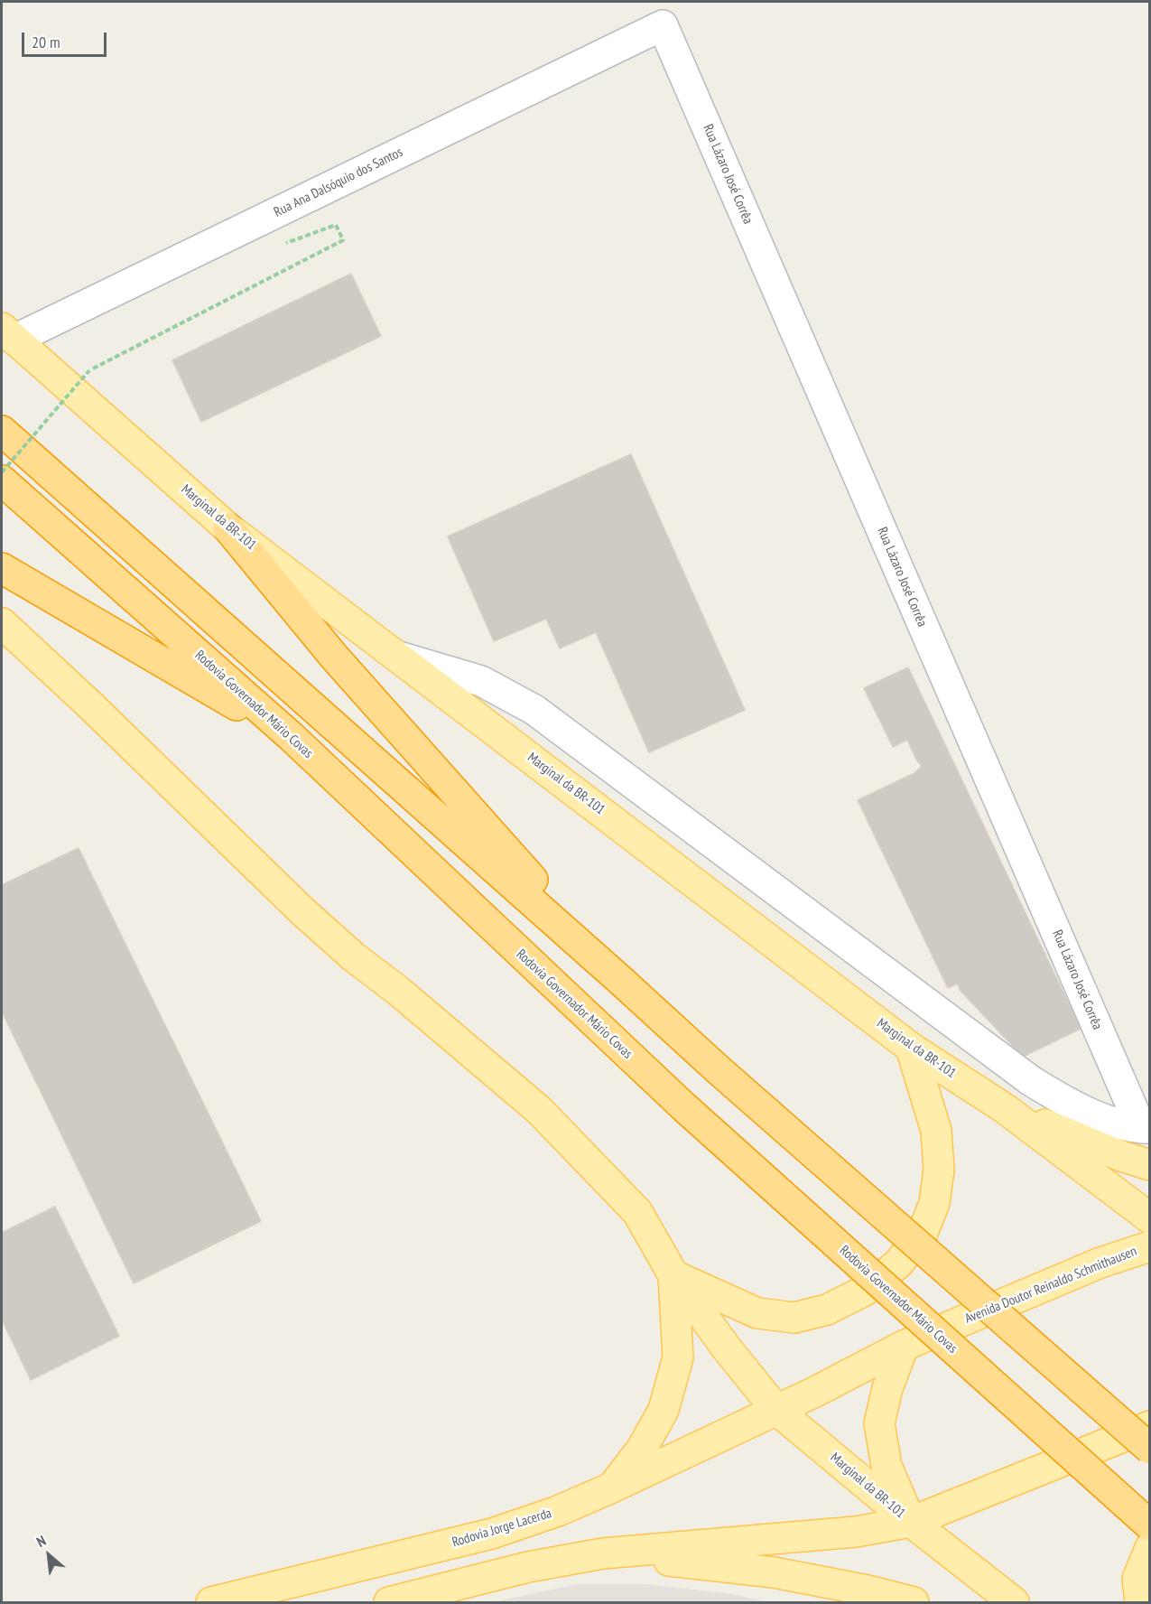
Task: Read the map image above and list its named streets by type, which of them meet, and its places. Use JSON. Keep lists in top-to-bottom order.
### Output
{
  "streets": {
    "highway": ["Rodovia Governador Mário Covas"],
    "main road": ["Marginal da BR-101", "Avenida Doutor Reinaldo Schmithausen", "Rodovia Jorge Lacerda"],
    "street": ["Rua Lázaro José Corrêa", "Rua Ana Dalsóquio dos Santos"]
  },
  "crossings": [
    ["Rua Lázaro José Corrêa", "Rua Ana Dalsóquio dos Santos"],
    ["Rua Ana Dalsóquio dos Santos", "Marginal da BR-101"],
    ["Marginal da BR-101", "Avenida Doutor Reinaldo Schmithausen"],
    ["Marginal da BR-101", "Rodovia Jorge Lacerda"],
    ["Avenida Doutor Reinaldo Schmithausen", "Rodovia Jorge Lacerda"]
  ],
  "scale_bar": "20 m",
  "north": "top left"
}
